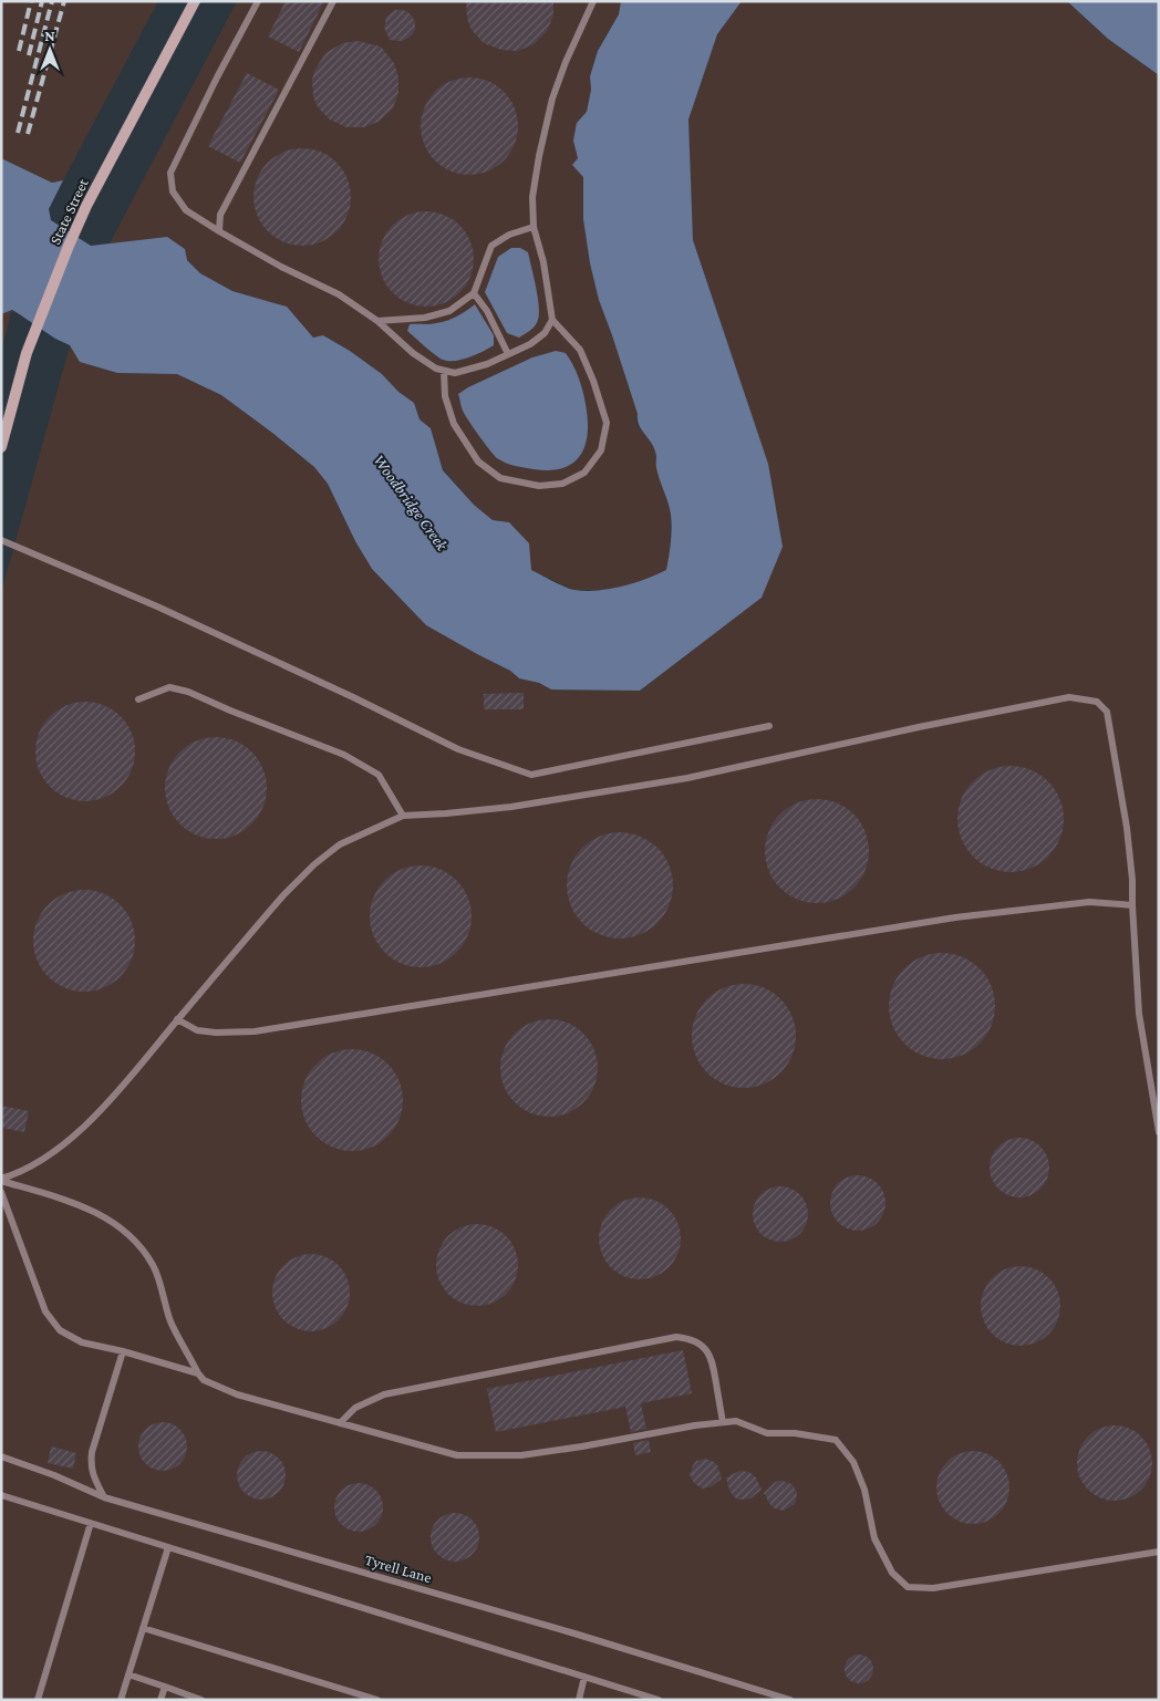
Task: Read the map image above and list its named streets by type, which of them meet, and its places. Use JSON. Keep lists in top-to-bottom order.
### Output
{
  "streets": {
    "street": ["State Street"],
    "lane": ["Tyrell Lane"]
  },
  "water": ["Woodbridge Creek"],
  "north": "top"
}
